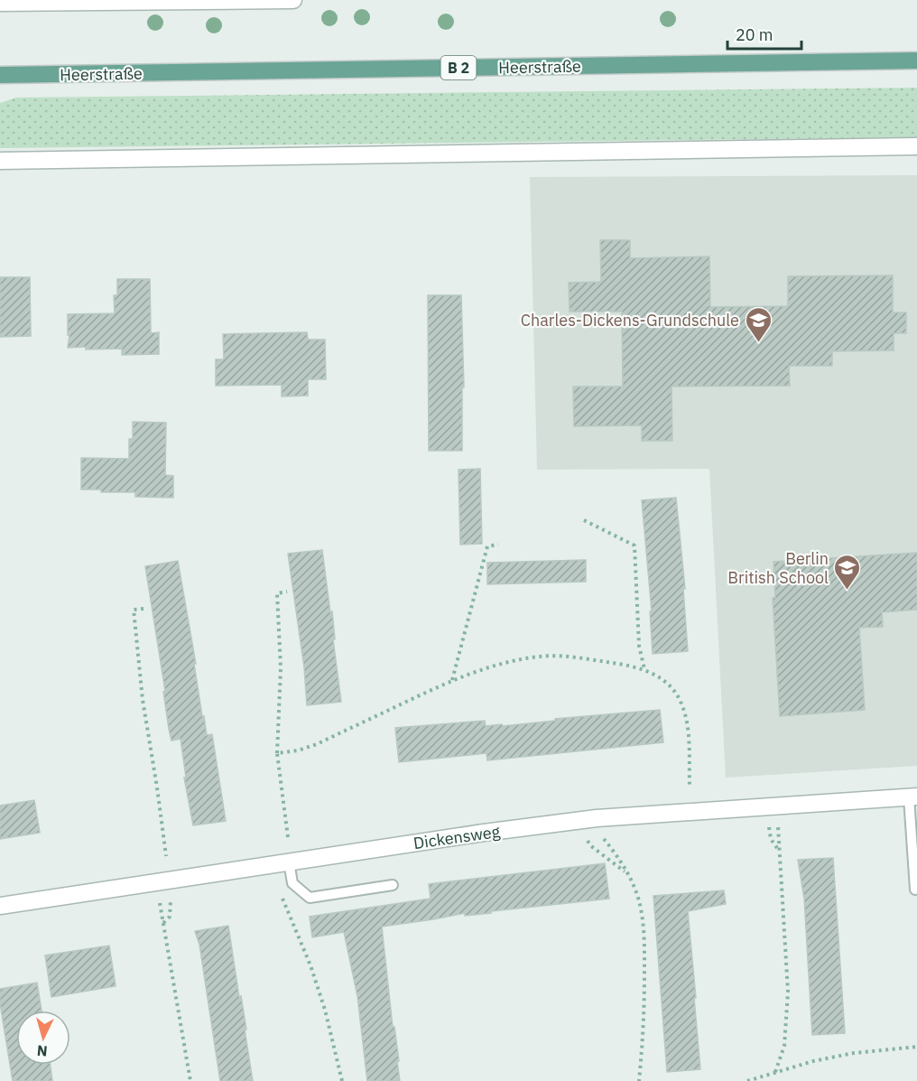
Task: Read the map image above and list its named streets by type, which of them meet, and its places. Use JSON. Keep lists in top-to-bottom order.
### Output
{
  "streets": {
    "main road": ["Heerstraße", "B 2"],
    "street": ["Dickensweg"]
  },
  "places": {
    "school or university": ["Charles-Dickens-Grundschule", "Berlin British School"]
  },
  "scale_bar": "20 m",
  "north": "bottom"
}
